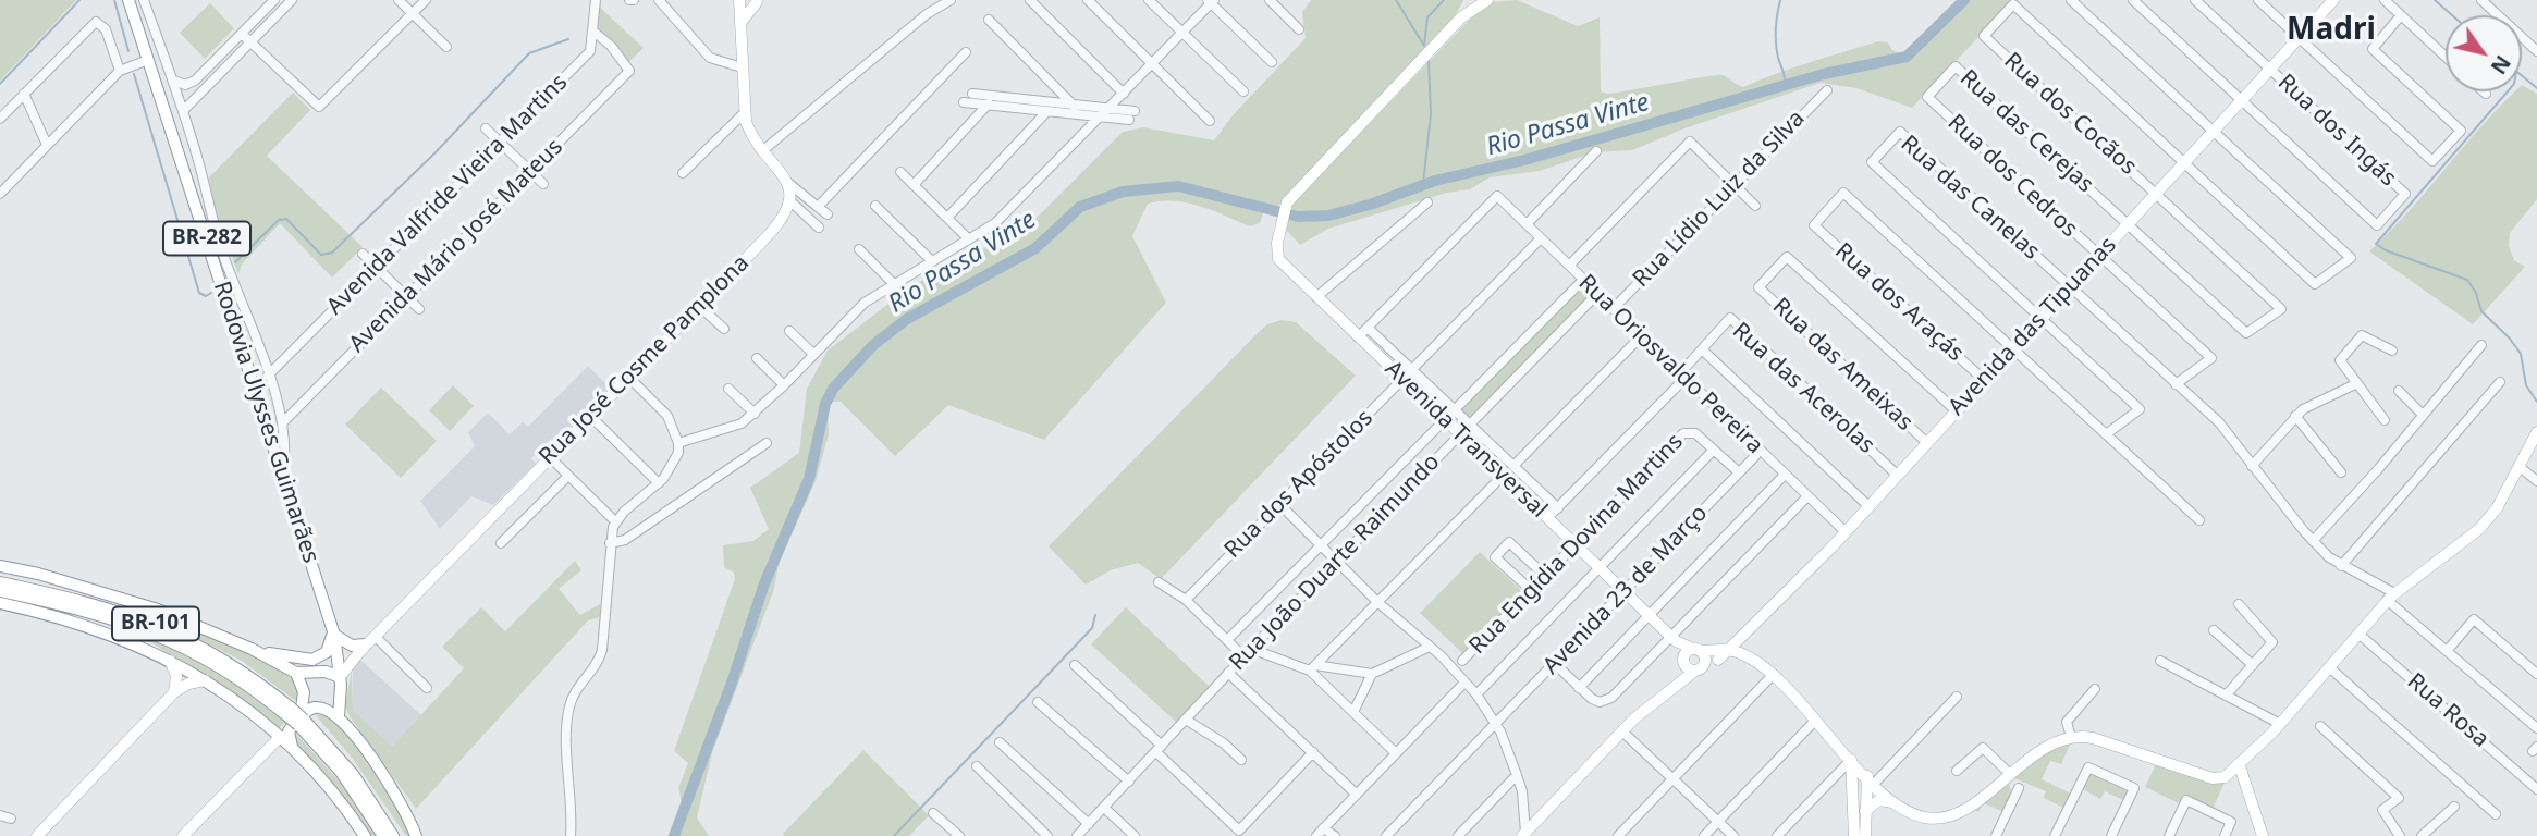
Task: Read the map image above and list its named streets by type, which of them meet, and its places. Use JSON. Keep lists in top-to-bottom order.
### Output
{
  "streets": {
    "highway": ["BR-282", "Rodovia Ulysses Guimarães", "BR-101"],
    "main road": ["Avenida das Tipuanas", "Rua José Cosme Pamplona", "Avenida Transversal"],
    "street": [
      "Rua dos Cocãos",
      "Rua dos Ingás",
      "Rua das Cerejas",
      "Rua dos Cedros",
      "Avenida Valfride Vieira Martins",
      "Rua das Canelas",
      "Rua Lídio Luiz da Silva",
      "Avenida Mário José Mateus",
      "Rua dos Araçás",
      "Rua Oriosvaldo Pereira",
      "Rua das Ameixas",
      "Rua das Acerolas",
      "Rua dos Apóstolos",
      "Rua Engídia Dovina Martins",
      "Rua João Duarte Raimundo",
      "Avenida 23 de Março",
      "Rua Rosa"
    ]
  },
  "crossings": [
    ["Rua dos Cocãos", "Rua das Cerejas"],
    ["Rua dos Cocãos", "Avenida das Tipuanas"],
    ["Rua dos Ingás", "Avenida das Tipuanas"],
    ["Rua das Cerejas", "Rua dos Cedros"],
    ["Rua das Cerejas", "Avenida das Tipuanas"],
    ["Rua dos Cedros", "Avenida das Tipuanas"],
    ["Avenida Valfride Vieira Martins", "Avenida Mário José Mateus"],
    ["Rua das Canelas", "Avenida das Tipuanas"],
    ["Rua Lídio Luiz da Silva", "Rua Oriosvaldo Pereira"],
    ["Rua dos Araçás", "Avenida das Tipuanas"],
    ["Avenida das Tipuanas", "Rua Oriosvaldo Pereira"],
    ["Avenida das Tipuanas", "Rua das Ameixas"],
    ["Avenida das Tipuanas", "Rua das Acerolas"],
    ["Rua José Cosme Pamplona", "Rodovia Ulysses Guimarães"],
    ["Rua Oriosvaldo Pereira", "Rua das Acerolas"],
    ["Rua Oriosvaldo Pereira", "Rua dos Apóstolos"],
    ["Rua Oriosvaldo Pereira", "Rua João Duarte Raimundo"],
    ["Rua das Acerolas", "Avenida Transversal"],
    ["Avenida Transversal", "Rua dos Apóstolos"],
    ["Avenida Transversal", "Rua Engídia Dovina Martins"],
    ["Avenida Transversal", "Rua João Duarte Raimundo"],
    ["Avenida Transversal", "Avenida 23 de Março"]
  ],
  "districts": ["Madri"],
  "water": ["Rio Passa Vinte"],
  "north": "bottom right"
}
